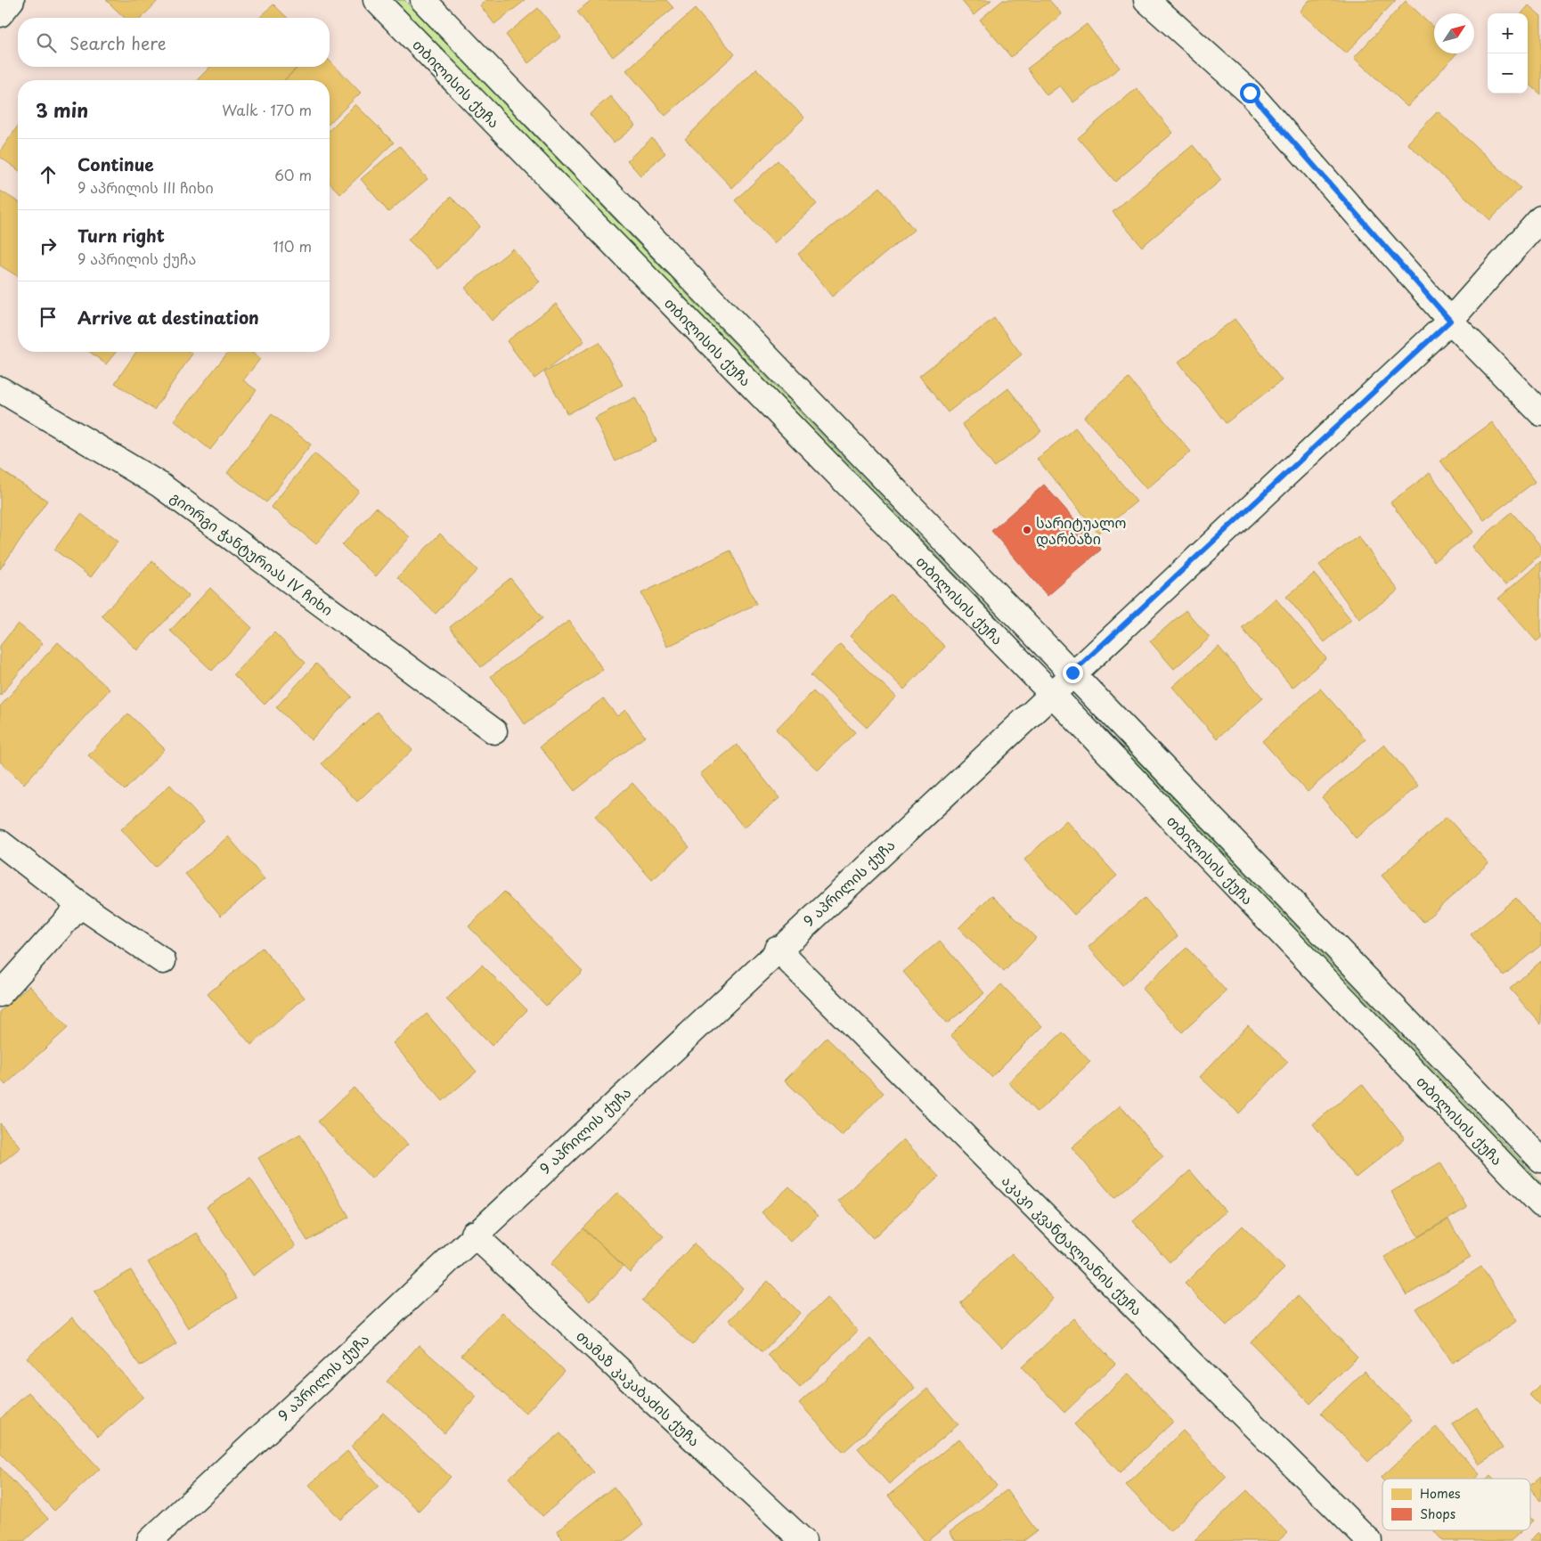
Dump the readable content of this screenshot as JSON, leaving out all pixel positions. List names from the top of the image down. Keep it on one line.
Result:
{"streets":{"street":["თბილისის ქუჩა","გიორგი ჭანტურიას IV ჩიხი","9 აპრილის ქუჩა","აკაკი კვანტალიანის ქუჩა","თამაზ კაკაბაძის ქუჩა"]},"crossings":[["თბილისის ქუჩა","9 აპრილის ქუჩა"],["9 აპრილის ქუჩა","აკაკი კვანტალიანის ქუჩა"],["9 აპრილის ქუჩა","თამაზ კაკაბაძის ქუჩა"]],"places":["სარიტუალო დარბაზი"],"legend":["Homes","Shops"],"north":"top right","page":{"map_buttons":["+","−"],"search":"Search here","heading":["3 min","Walk · 170 m"],"list":[["Continue","9 აპრილის III ჩიხი","60 m"],["Turn right","9 აპრილის ქუჩა","110 m"],"Arrive at destination"]}}
